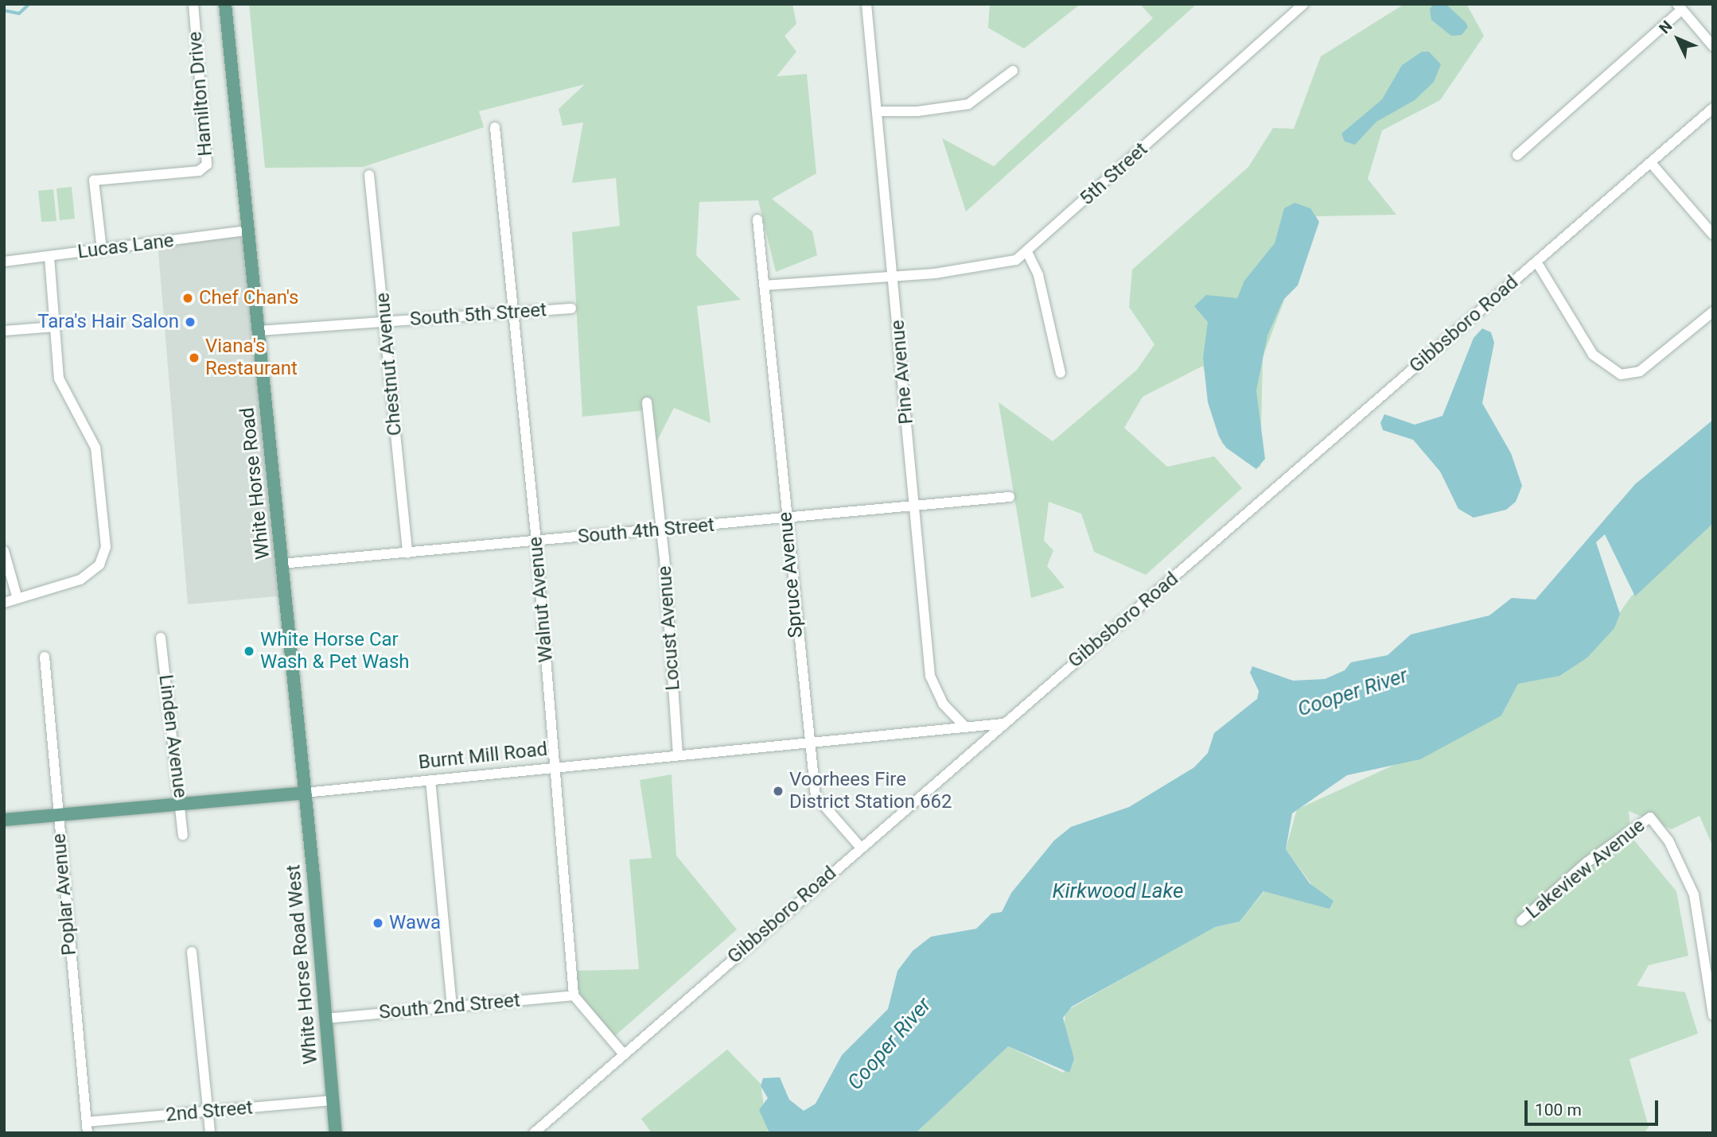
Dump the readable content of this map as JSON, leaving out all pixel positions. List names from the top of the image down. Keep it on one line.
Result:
{"streets":{"main road":["White Horse Road","Burnt Mill Road","White Horse Road West"],"street":["Hamilton Drive","5th Street","Lucas Lane","South 5th Street","Gibbsboro Road","Chestnut Avenue","Pine Avenue","South 4th Street","Spruce Avenue","Walnut Avenue","Locust Avenue","Linden Avenue","Lakeview Avenue","Poplar Avenue","South 2nd Street","2nd Street"]},"crossings":[["Hamilton Drive","Lucas Lane"],["5th Street","Pine Avenue"],["Lucas Lane","White Horse Road"],["South 5th Street","Chestnut Avenue"],["South 5th Street","Walnut Avenue"],["Gibbsboro Road","Spruce Avenue"],["Gibbsboro Road","Burnt Mill Road"],["Chestnut Avenue","South 4th Street"],["Pine Avenue","South 4th Street"],["Pine Avenue","Burnt Mill Road"],["White Horse Road","South 4th Street"],["White Horse Road","Burnt Mill Road"],["White Horse Road","White Horse Road West"],["South 4th Street","Spruce Avenue"],["South 4th Street","Walnut Avenue"],["South 4th Street","Locust Avenue"],["Spruce Avenue","Burnt Mill Road"],["Walnut Avenue","Burnt Mill Road"],["Walnut Avenue","South 2nd Street"],["Locust Avenue","Burnt Mill Road"],["Linden Avenue","Burnt Mill Road"],["Burnt Mill Road","Poplar Avenue"],["Burnt Mill Road","White Horse Road West"],["Poplar Avenue","2nd Street"],["White Horse Road West","South 2nd Street"],["White Horse Road West","2nd Street"]],"water":["Cooper River","Kirkwood Lake"],"places":["Chef Chan's","Tara's Hair Salon","Viana's Restaurant","White Horse Car Wash & Pet Wash","Voorhees Fire District Station 662","Wawa"],"scale_bar":"100 m","north":"top left"}
